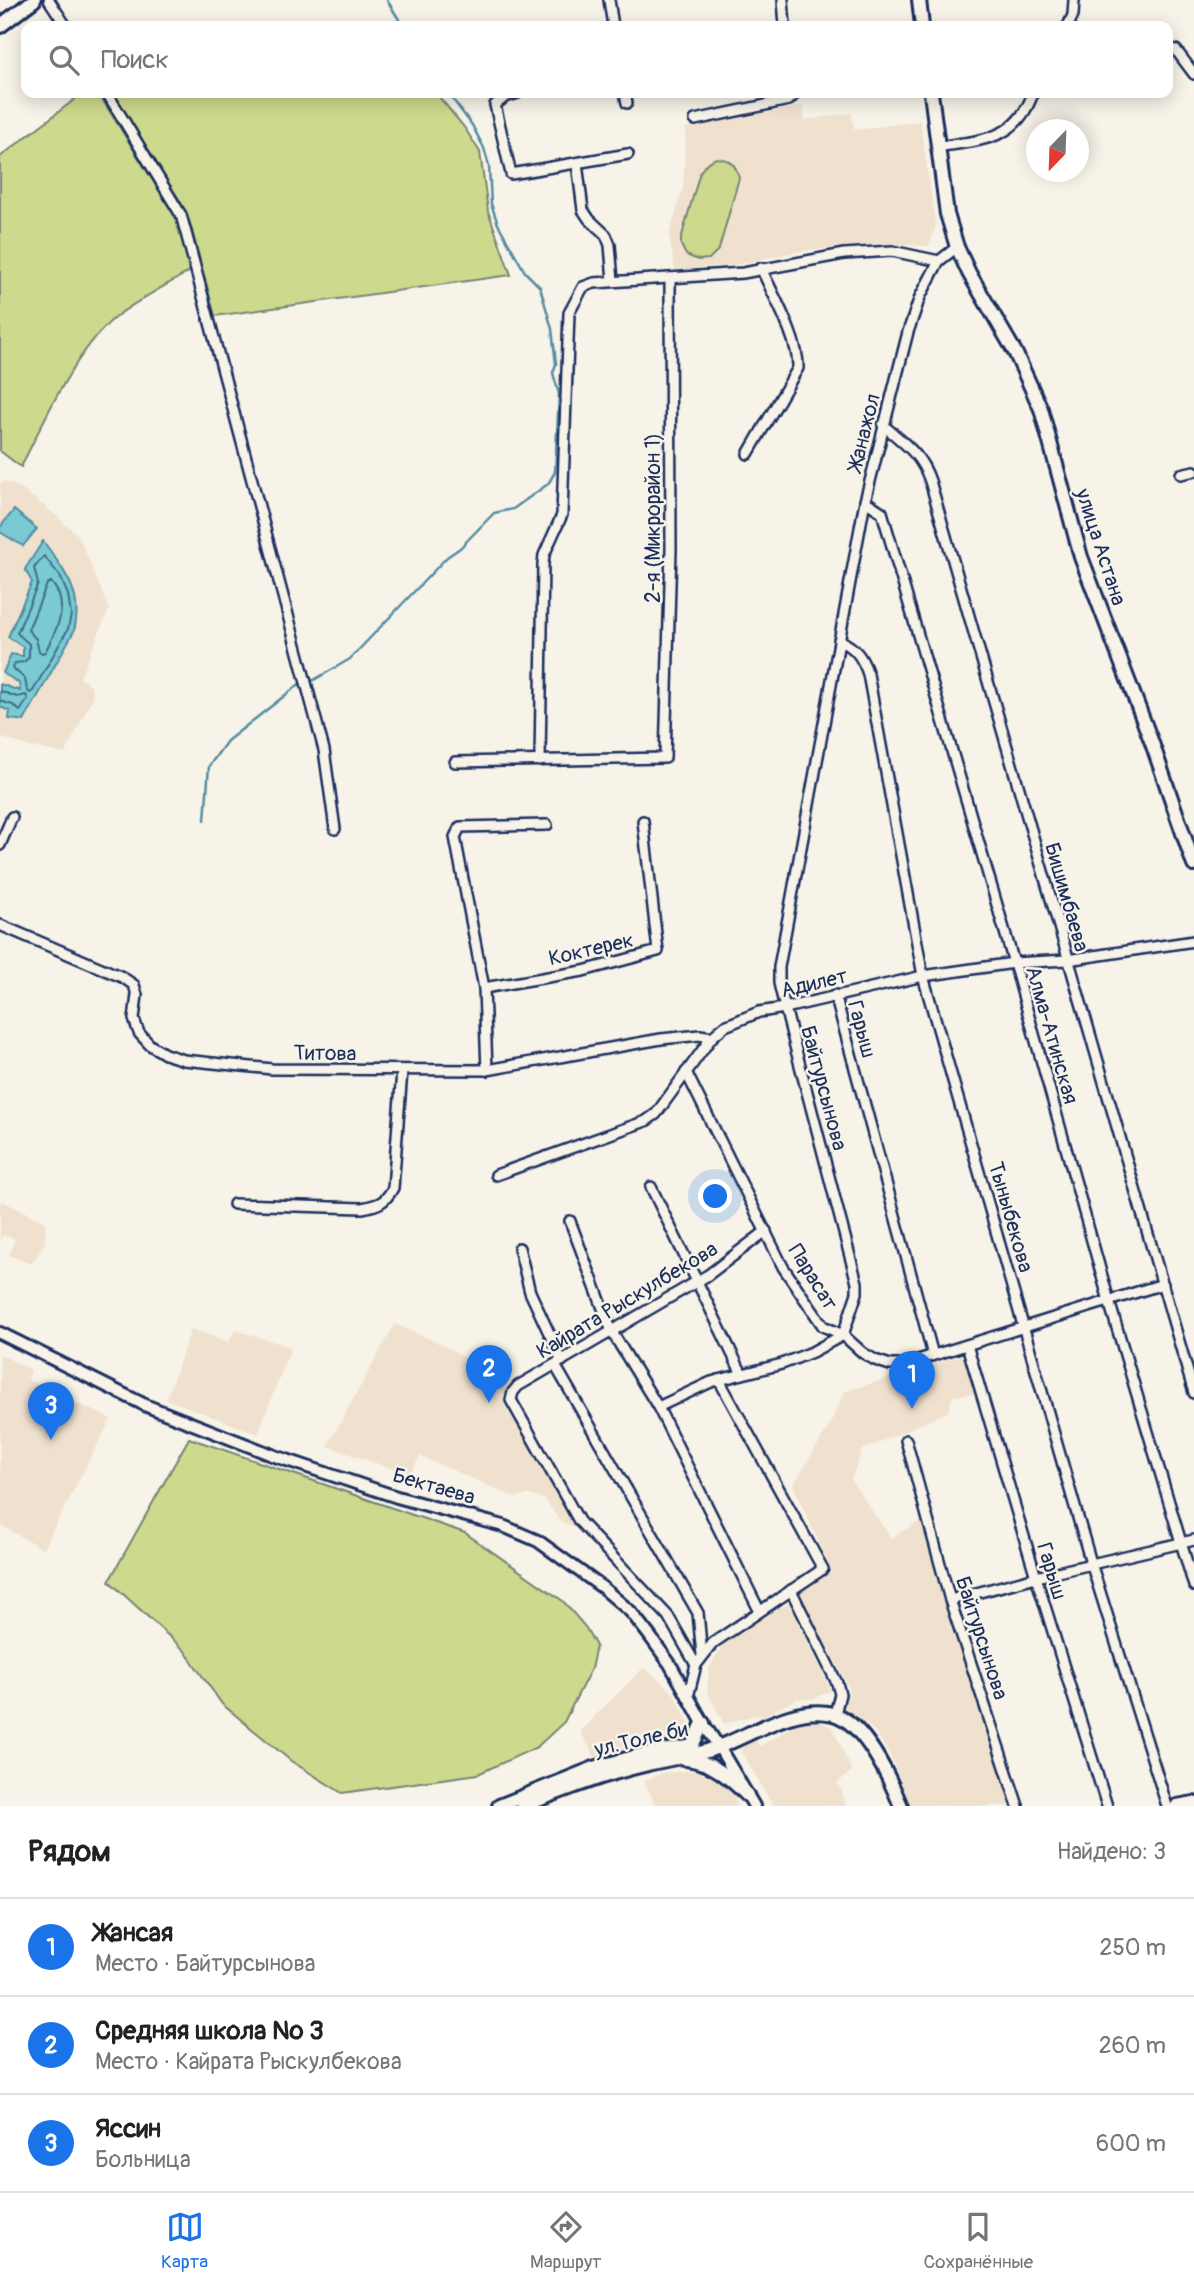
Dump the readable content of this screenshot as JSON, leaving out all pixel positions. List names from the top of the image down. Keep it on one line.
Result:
{"streets":{"main road":["улица Астана","ул.Толе би"],"street":["Жанажол","2-я (Микрорайон 1)","Бишимбаева","Коктерек","Адилет","Гарыш","Алма-Атинская","Титова","Байтурсынова","Тыныбекова","Парасат","Кайрата Рыскулбекова","Бектаева"]},"crossings":[["Жанажол","улица Астана"],["Жанажол","Бишимбаева"],["Жанажол","Алма-Атинская"],["Жанажол","Байтурсынова"],["Жанажол","Тыныбекова"],["Бишимбаева","Адилет"],["Бишимбаева","Парасат"],["Адилет","Гарыш"],["Адилет","Алма-Атинская"],["Адилет","Титова"],["Адилет","Байтурсынова"],["Адилет","Тыныбекова"],["Адилет","Парасат"],["Гарыш","Парасат"],["Алма-Атинская","Парасат"],["Байтурсынова","Тыныбекова"],["Байтурсынова","Парасат"],["Тыныбекова","Парасат"],["Парасат","Кайрата Рыскулбекова"],["Бектаева","ул.Толе би"]],"north":"bottom left","page":{"search":"Поиск","pins":["2","1","3"],"heading":["Рядом","Найдено: 3"],"list":[{"mark":"1","name":"Жансая","note":"Место · Байтурсынова","value":"250 m"},{"mark":"2","name":"Средняя школа № 3","note":"Место · Кайрата Рыскулбекова","value":"260 m"},{"mark":"3","name":"Яссин","note":"Больница","value":"600 m"}],"nav":["Карта","Маршрут","Сохранённые"]}}
